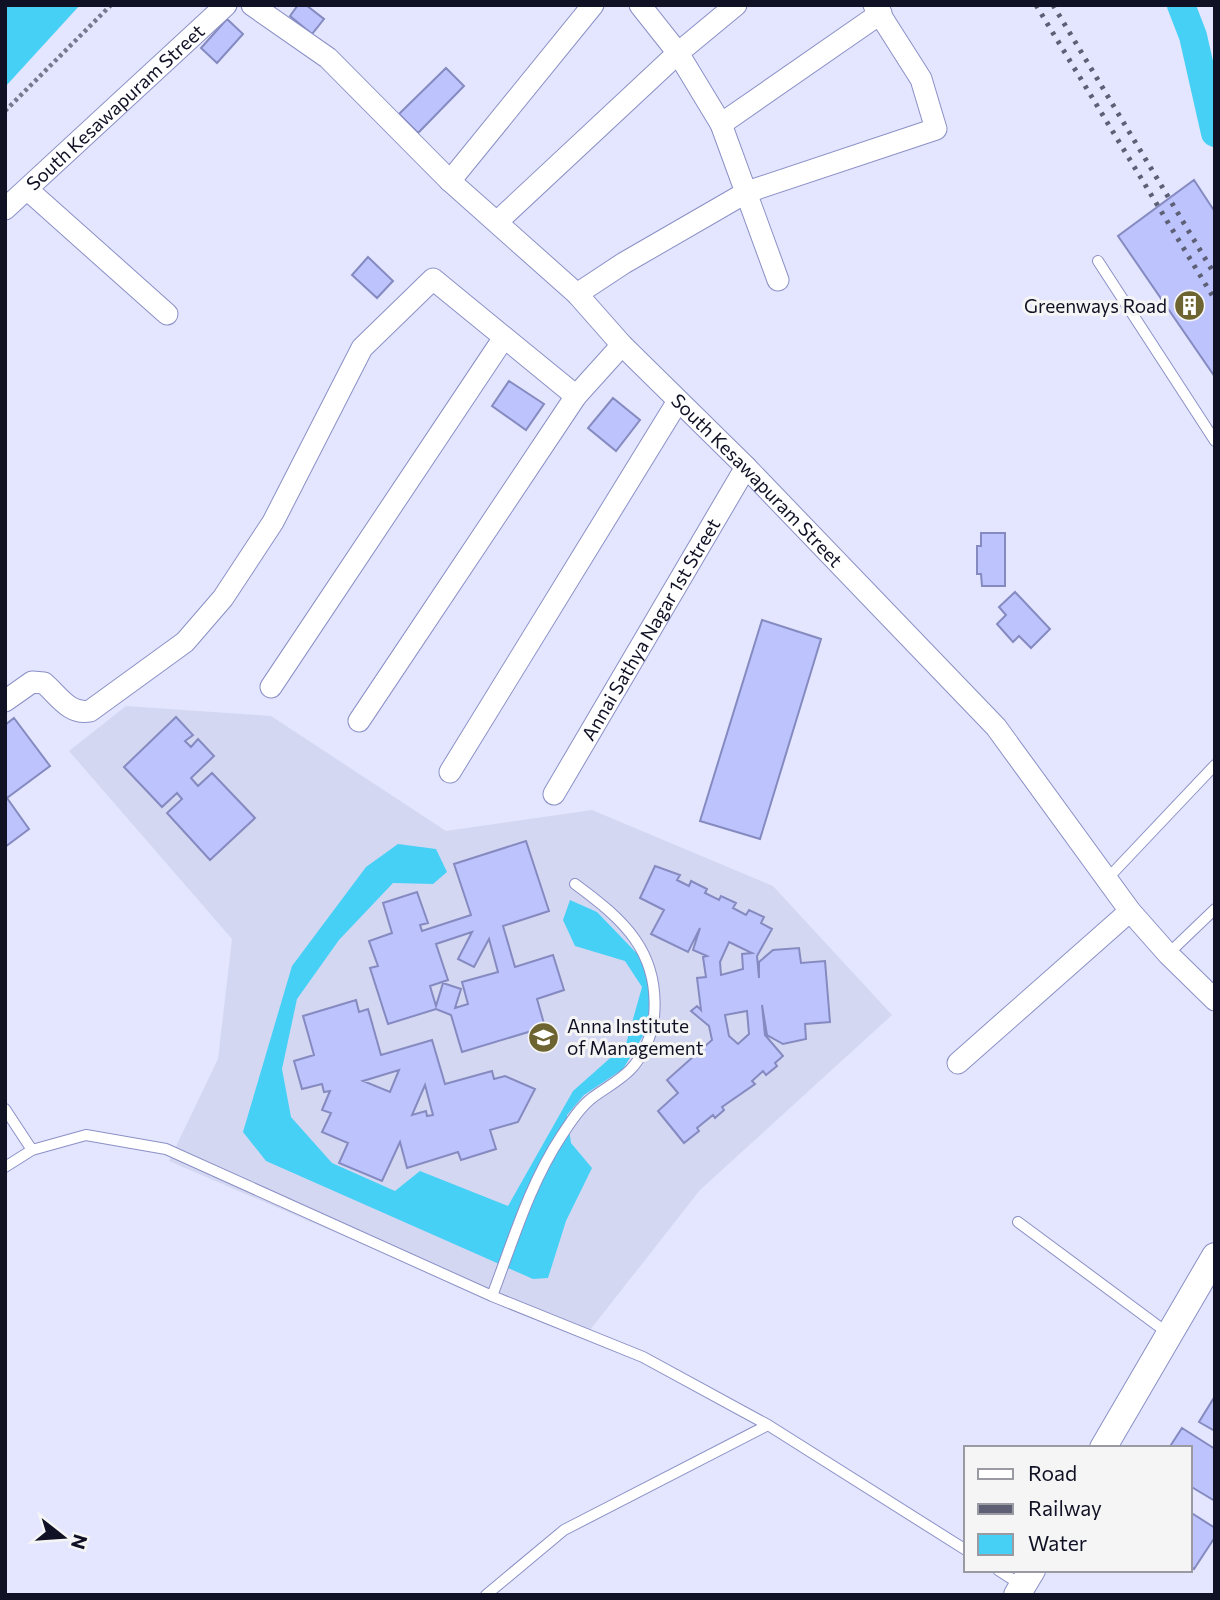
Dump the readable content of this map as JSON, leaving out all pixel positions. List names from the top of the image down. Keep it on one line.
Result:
{"streets":{"street":["South Kesawapuram Street","Annai Sathya Nagar 1st Street"]},"crossings":[["South Kesawapuram Street","Annai Sathya Nagar 1st Street"]],"places":{"building":["Greenways Road"],"school or university":["Anna Institute of Management"]},"legend":["Road","Railway","Water"],"north":"right"}
